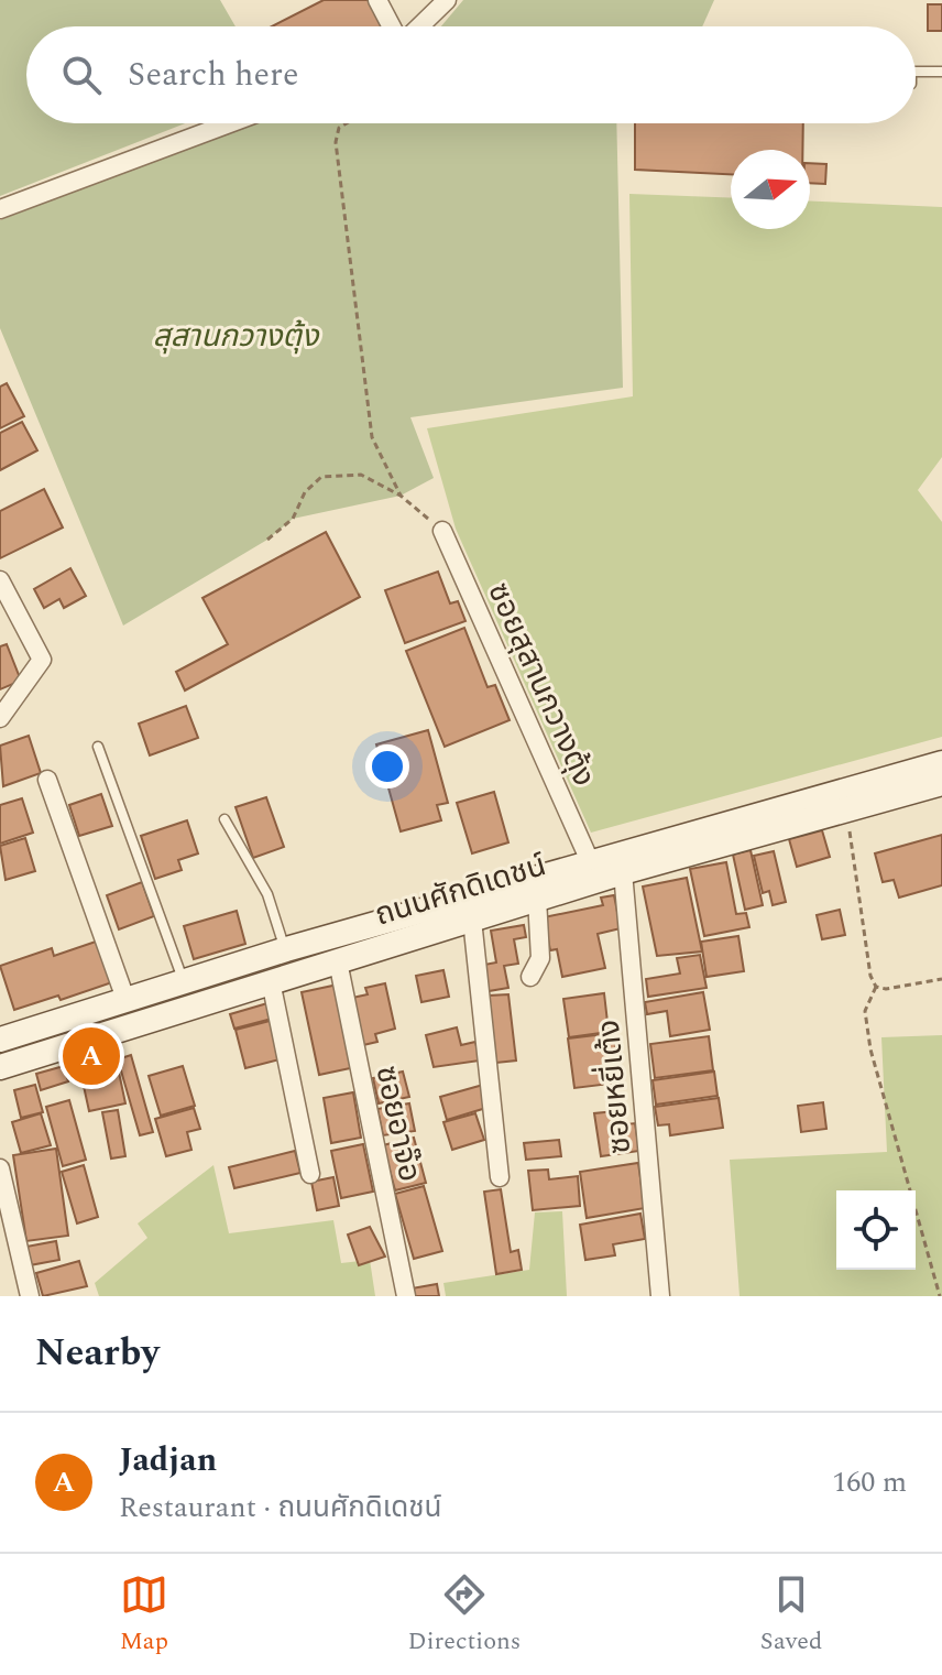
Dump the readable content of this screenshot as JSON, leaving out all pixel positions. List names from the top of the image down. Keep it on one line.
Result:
{"streets":{"main road":["ถนนศักดิเดชน์"],"street":["ซอยสุสานกวางตุ้ง","ซอยหยี่เต้ง","ซอยอาจ๊อ"]},"crossings":[["ซอยสุสานกวางตุ้ง","ถนนศักดิเดชน์"],["ถนนศักดิเดชน์","ซอยหยี่เต้ง"],["ถนนศักดิเดชน์","ซอยอาจ๊อ"]],"parks":["สุสานกวางตุ้ง"],"north":"right","page":{"search":"Search here","pins":"A","heading":"Nearby","list":[{"mark":"A","name":"Jadjan","note":"Restaurant · ถนนศักดิเดชน์","value":"160 m"}],"nav":["Map","Directions","Saved"]}}
